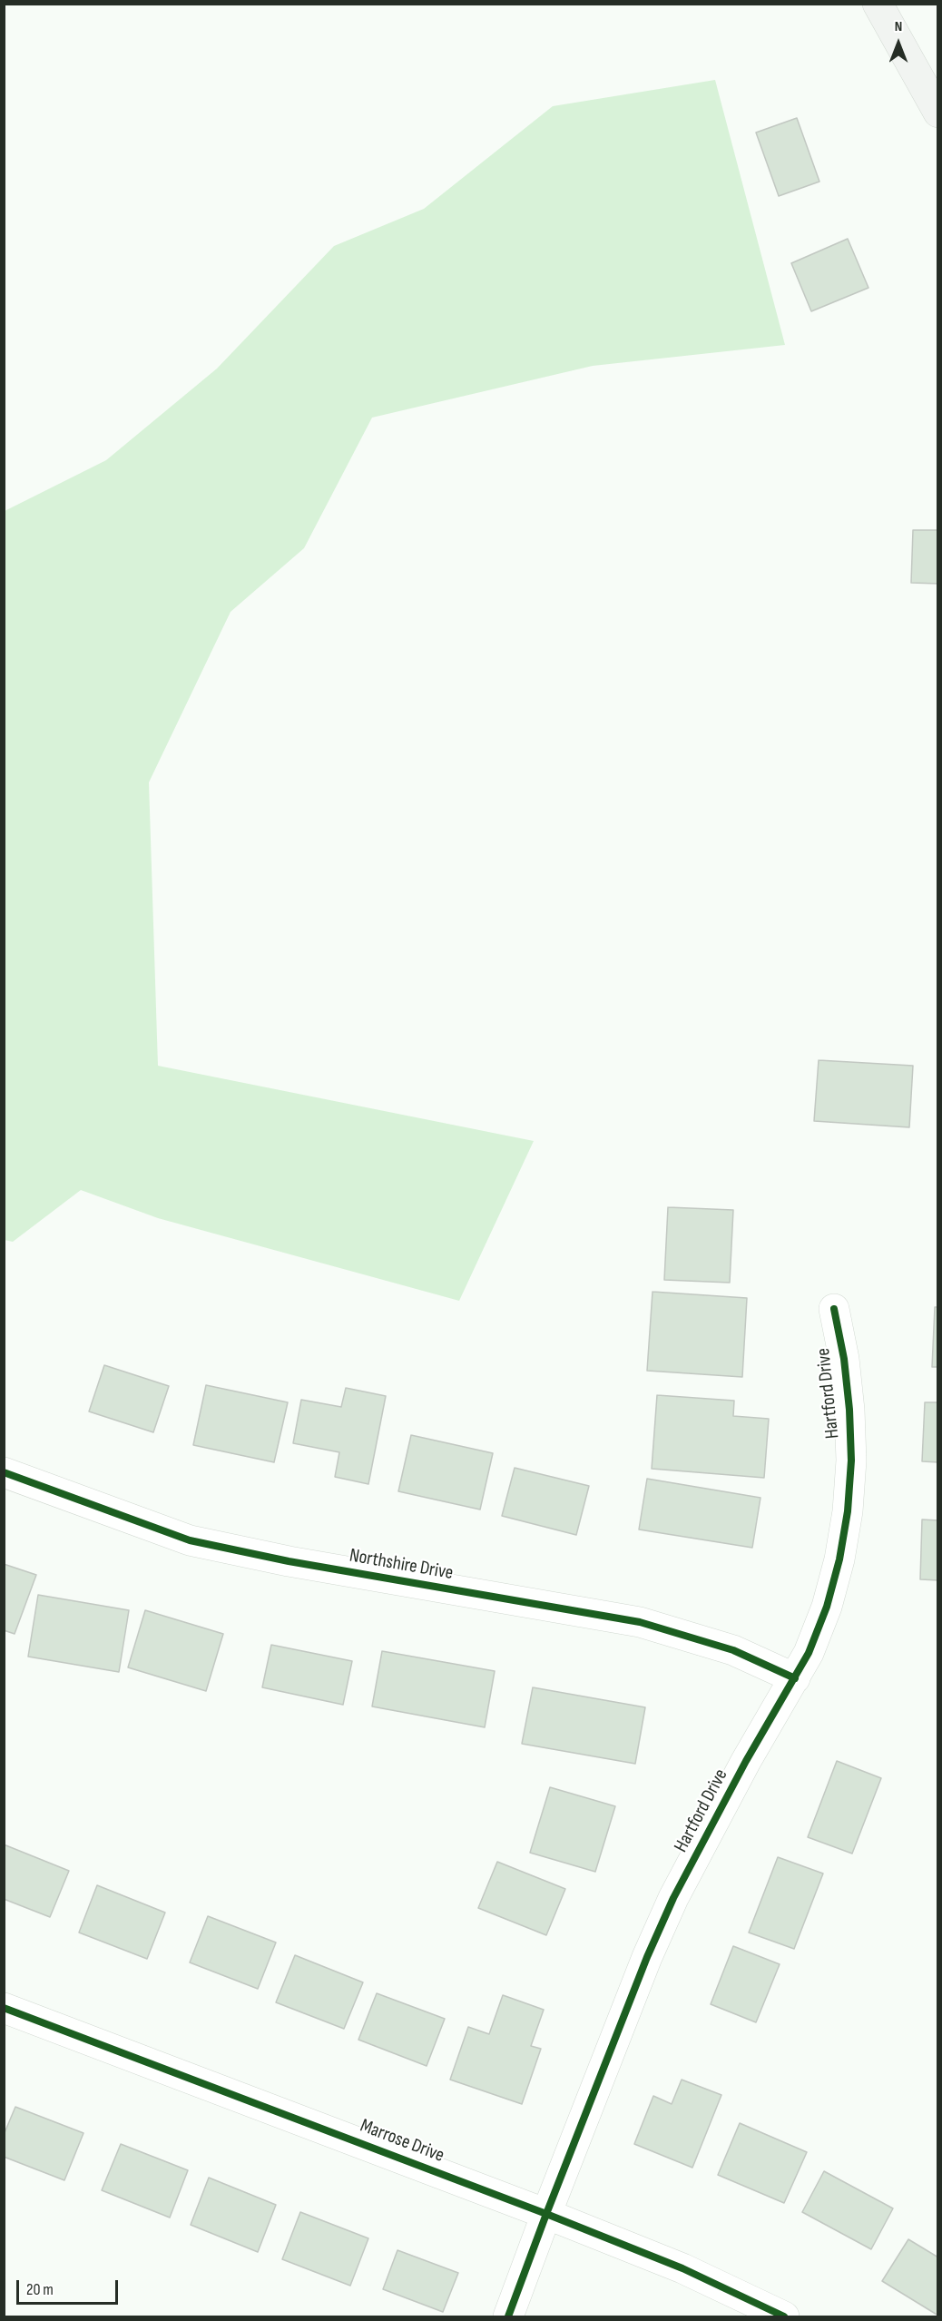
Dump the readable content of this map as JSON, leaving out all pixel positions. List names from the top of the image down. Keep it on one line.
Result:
{"streets":{"street":["Hartford Drive","Northshire Drive","Marrose Drive"]},"crossings":[["Hartford Drive","Northshire Drive"],["Hartford Drive","Marrose Drive"]],"scale_bar":"20 m","north":"top"}
